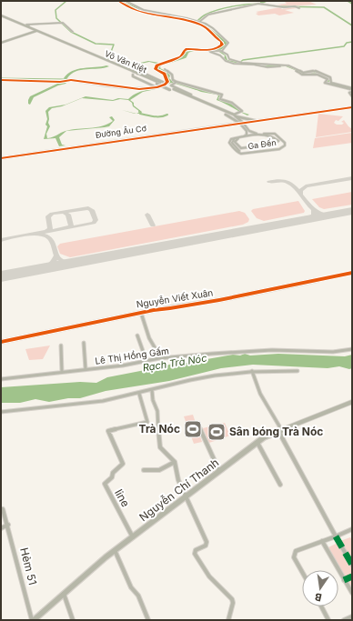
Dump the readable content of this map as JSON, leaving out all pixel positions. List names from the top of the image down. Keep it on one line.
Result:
{"streets":{"main road":["Võ Văn Kiệt","Đường Âu Cơ","Nguyễn Viết Xuân","Nguyễn Chí Thanh"],"street":["Ga Đến","Lê Thị Hồng Gấm","line","Hẻm 51"]},"crossings":[["Võ Văn Kiệt","Đường Âu Cơ"],["Nguyễn Chí Thanh","line"],["Nguyễn Chí Thanh","Hẻm 51"]],"water":["Rạch Trà Nóc"],"places":{"sports":["Trà Nóc","Sân bóng Trà Nóc"]},"north":"bottom"}
